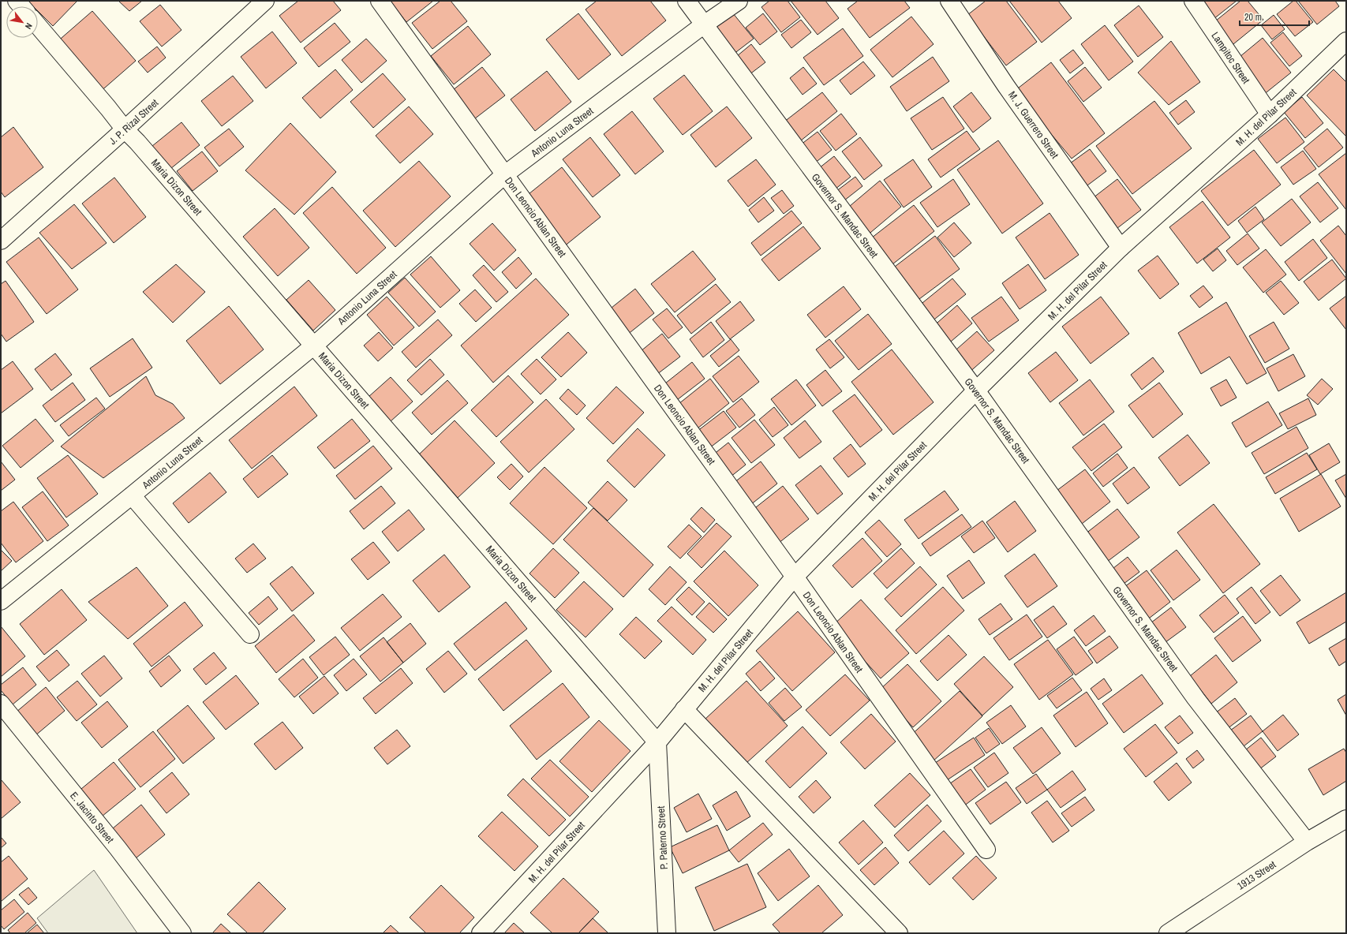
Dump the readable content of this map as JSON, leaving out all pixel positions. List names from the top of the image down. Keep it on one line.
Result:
{"streets":{"street":["Lampitoc Street","M. H. del Pilar Street","J. P. Rizal Street","M. J. Guerrero Street","Antonio Luna Street","Maria Dizon Street","Governor S. Mandac Street","Don Leoncio Ablan Street","E. Jacinto Street","P. Paterno Street","1913 Street"]},"crossings":[["Lampitoc Street","M. H. del Pilar Street"],["M. H. del Pilar Street","M. J. Guerrero Street"],["M. H. del Pilar Street","Maria Dizon Street"],["M. H. del Pilar Street","Governor S. Mandac Street"],["M. H. del Pilar Street","Don Leoncio Ablan Street"],["M. H. del Pilar Street","P. Paterno Street"],["J. P. Rizal Street","Maria Dizon Street"],["Antonio Luna Street","Maria Dizon Street"],["Antonio Luna Street","Governor S. Mandac Street"],["Antonio Luna Street","Don Leoncio Ablan Street"],["Maria Dizon Street","P. Paterno Street"],["Governor S. Mandac Street","1913 Street"]],"scale_bar":"20 m","north":"bottom right"}
